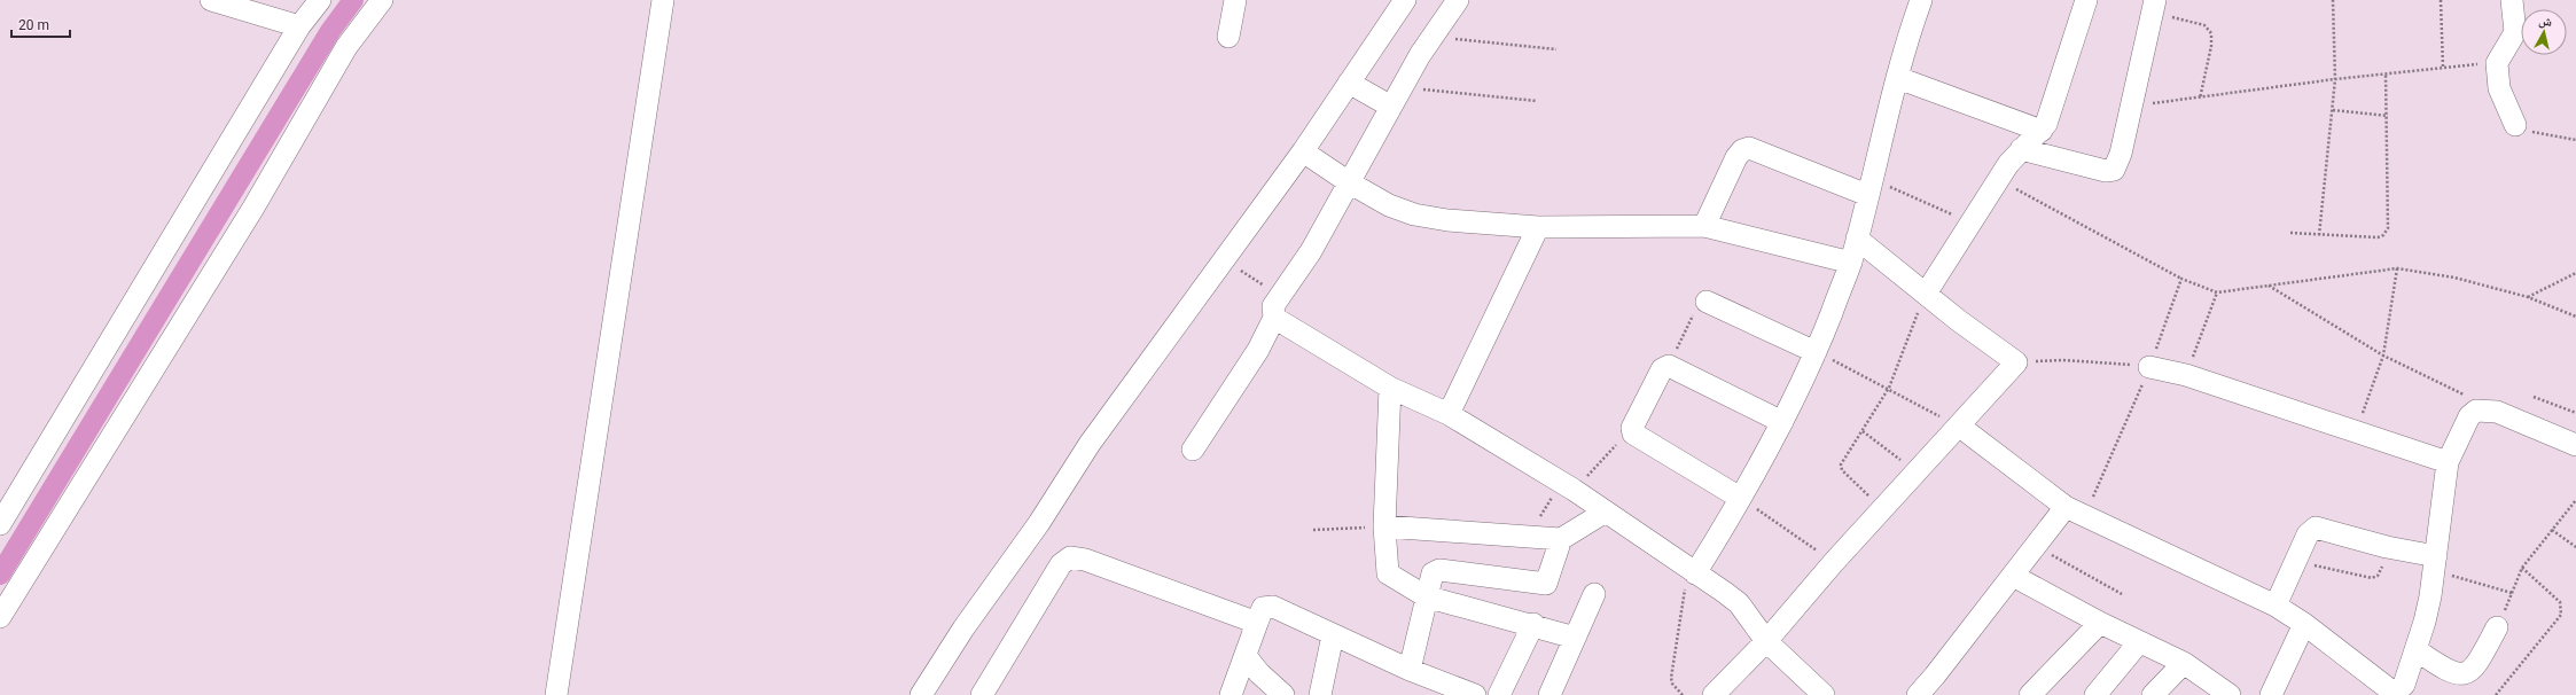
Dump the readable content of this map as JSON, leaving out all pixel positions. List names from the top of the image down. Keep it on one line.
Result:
{"scale_bar":"20 m","north":"top"}
